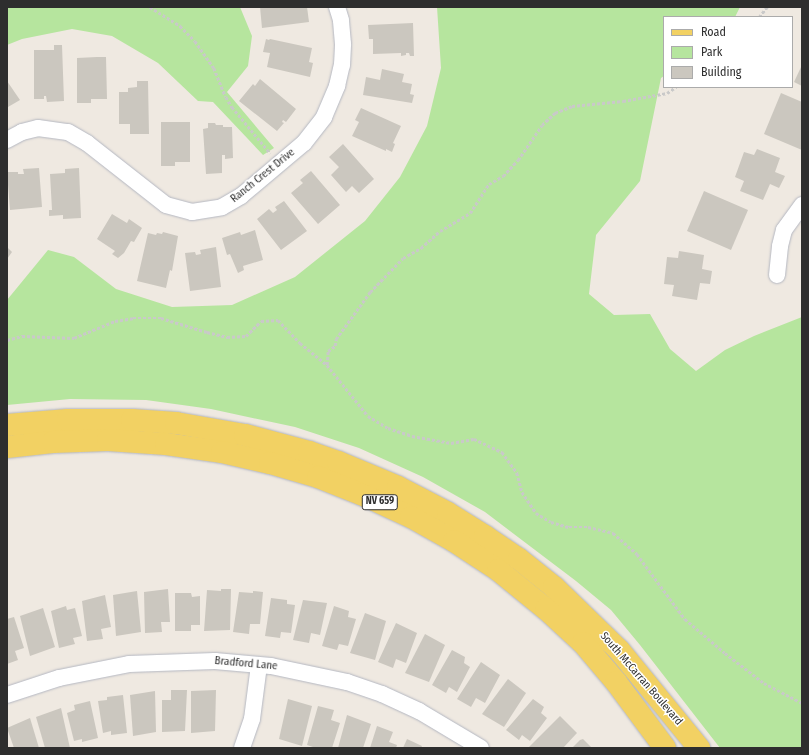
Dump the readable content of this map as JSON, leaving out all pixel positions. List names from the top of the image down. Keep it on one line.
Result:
{"streets":{"main road":["NV 659","South McCarran Boulevard"],"street":["Ranch Crest Drive","Bradford Lane"]},"legend":["Road","Park","Building"]}
